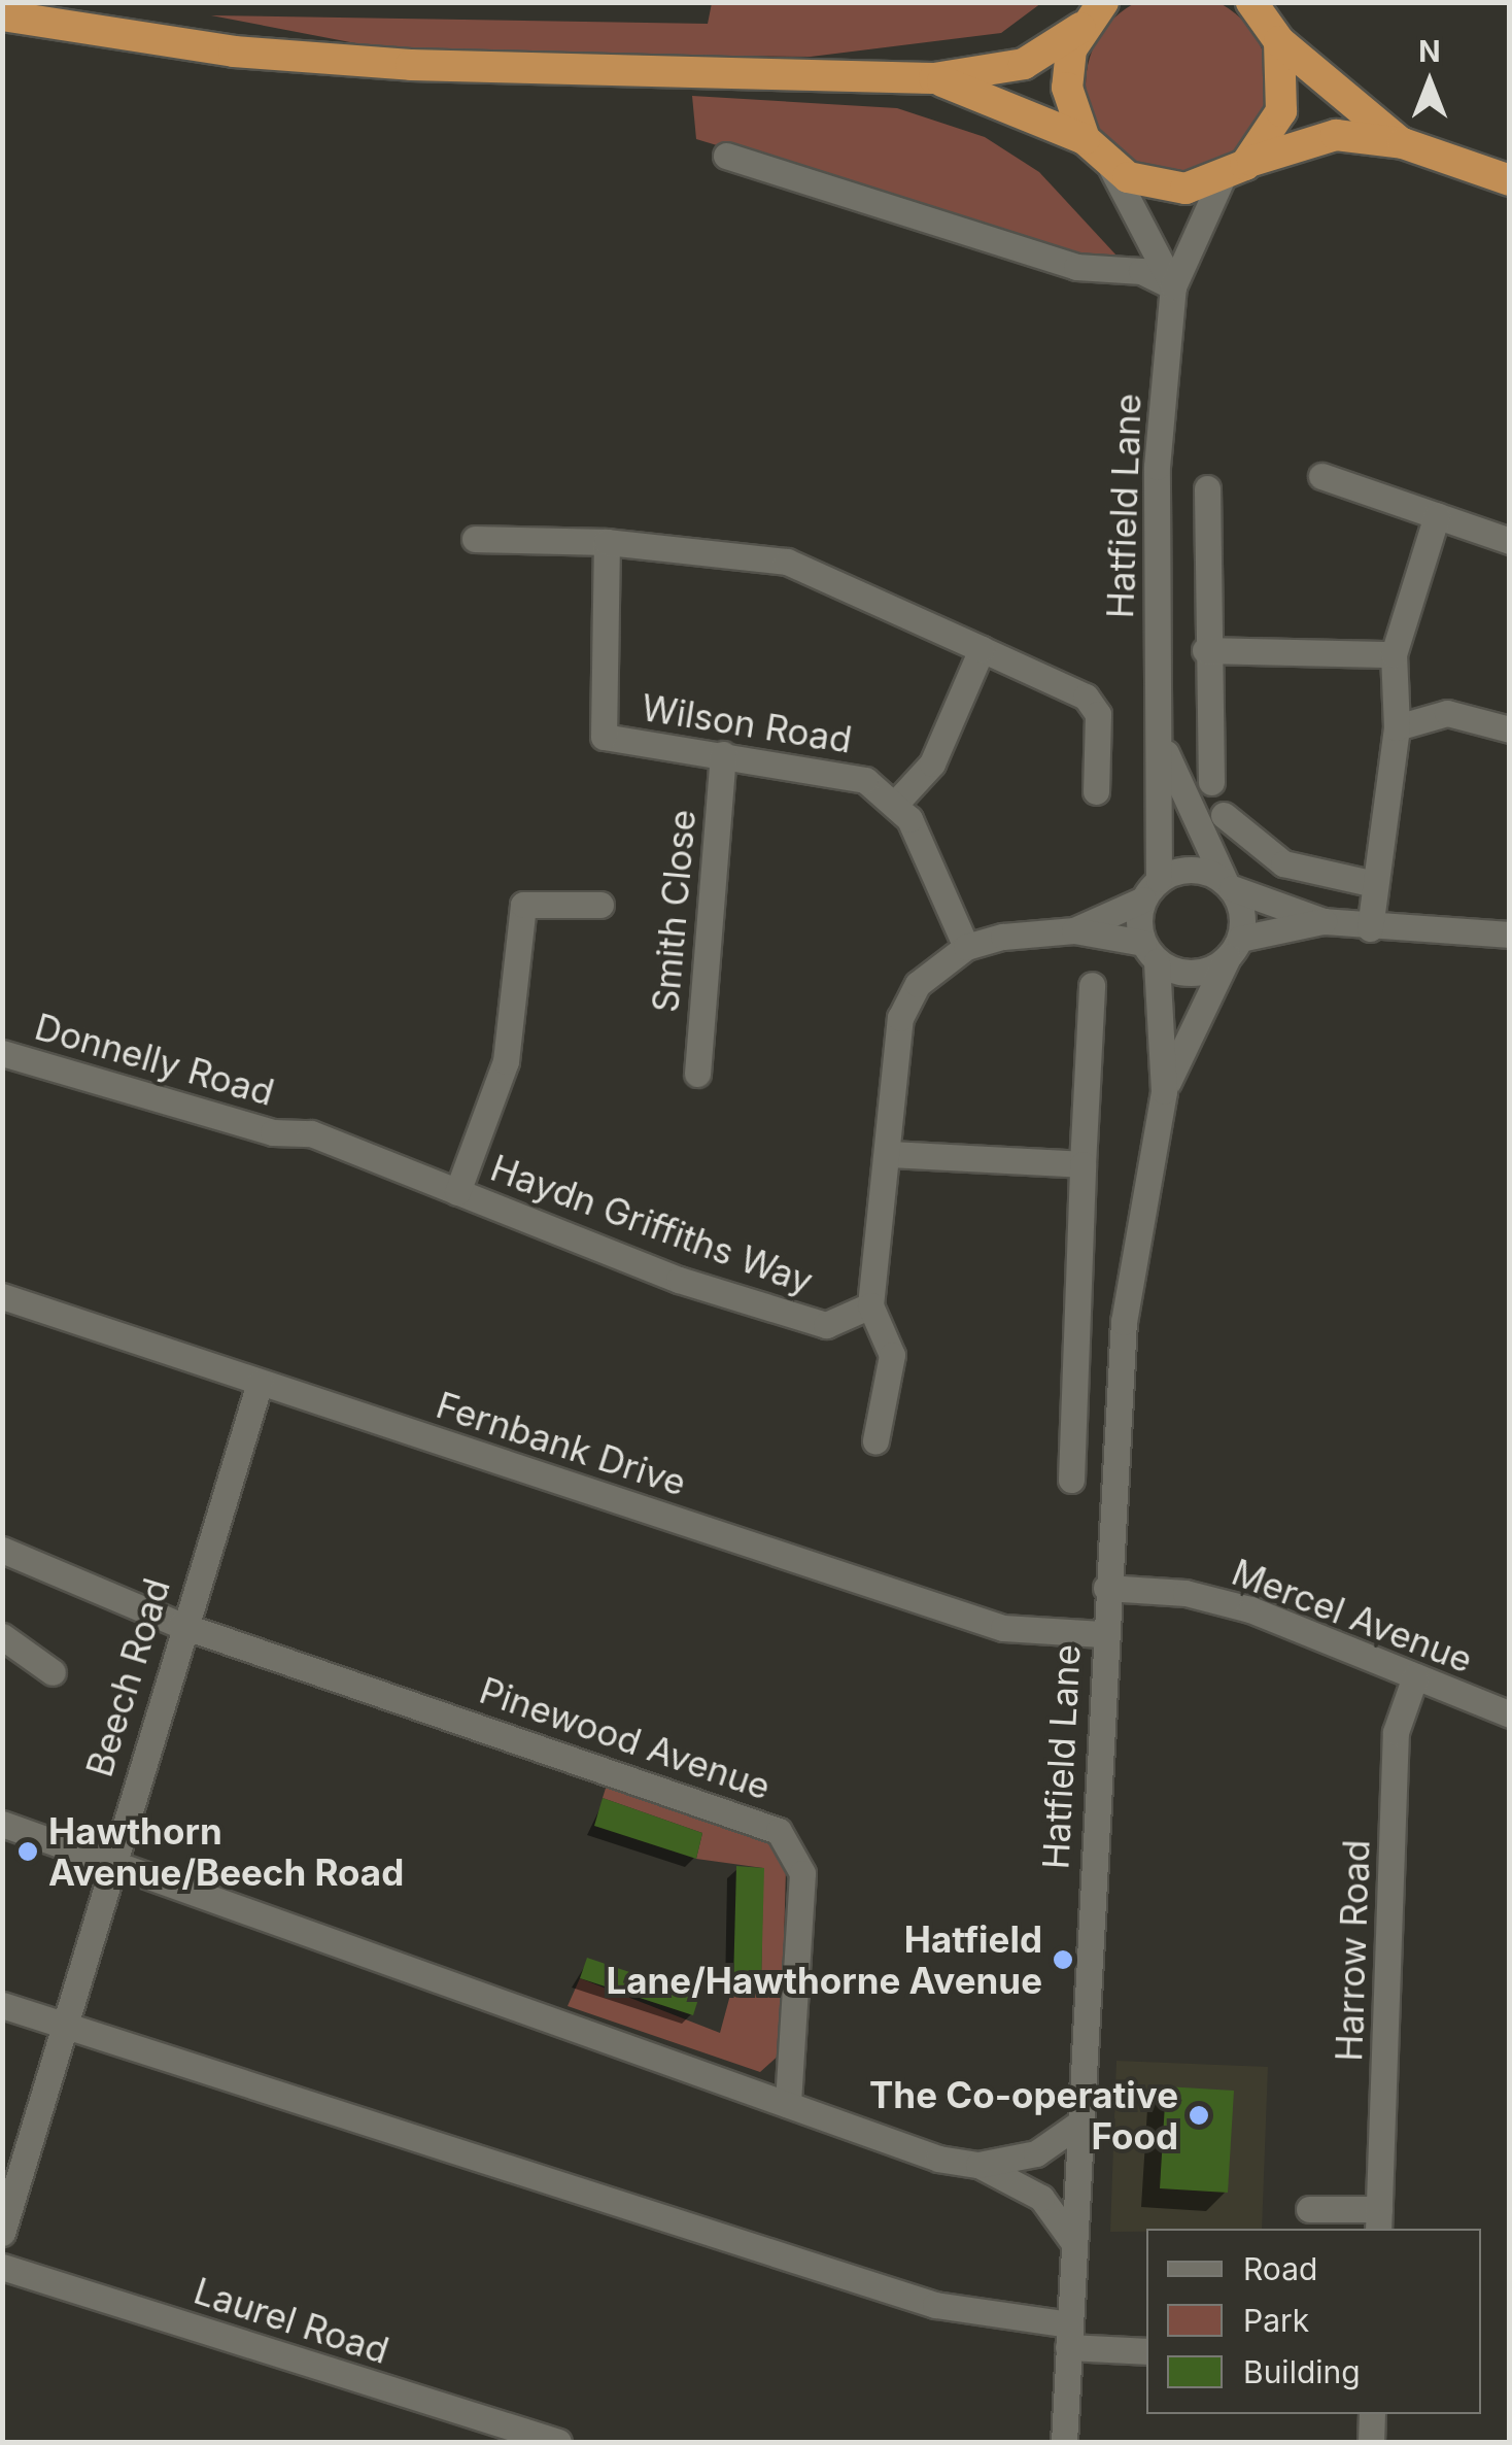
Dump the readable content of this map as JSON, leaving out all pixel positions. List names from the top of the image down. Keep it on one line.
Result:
{"streets":{"street":["Hatfield Lane","Wilson Road","Smith Close","Donnelly Road","Haydn Griffiths Way","Fernbank Drive","Mercel Avenue","Beech Road","Pinewood Avenue","Harrow Road","Laurel Road"]},"crossings":[["Hatfield Lane","Fernbank Drive"],["Hatfield Lane","Mercel Avenue"],["Wilson Road","Smith Close"],["Donnelly Road","Haydn Griffiths Way"],["Fernbank Drive","Beech Road"],["Mercel Avenue","Harrow Road"],["Beech Road","Pinewood Avenue"]],"places":["Hawthorn Avenue/Beech Road","Hatfield Lane/Hawthorne Avenue","The Co-operative Food"],"legend":["Road","Park","Building"],"north":"top"}
